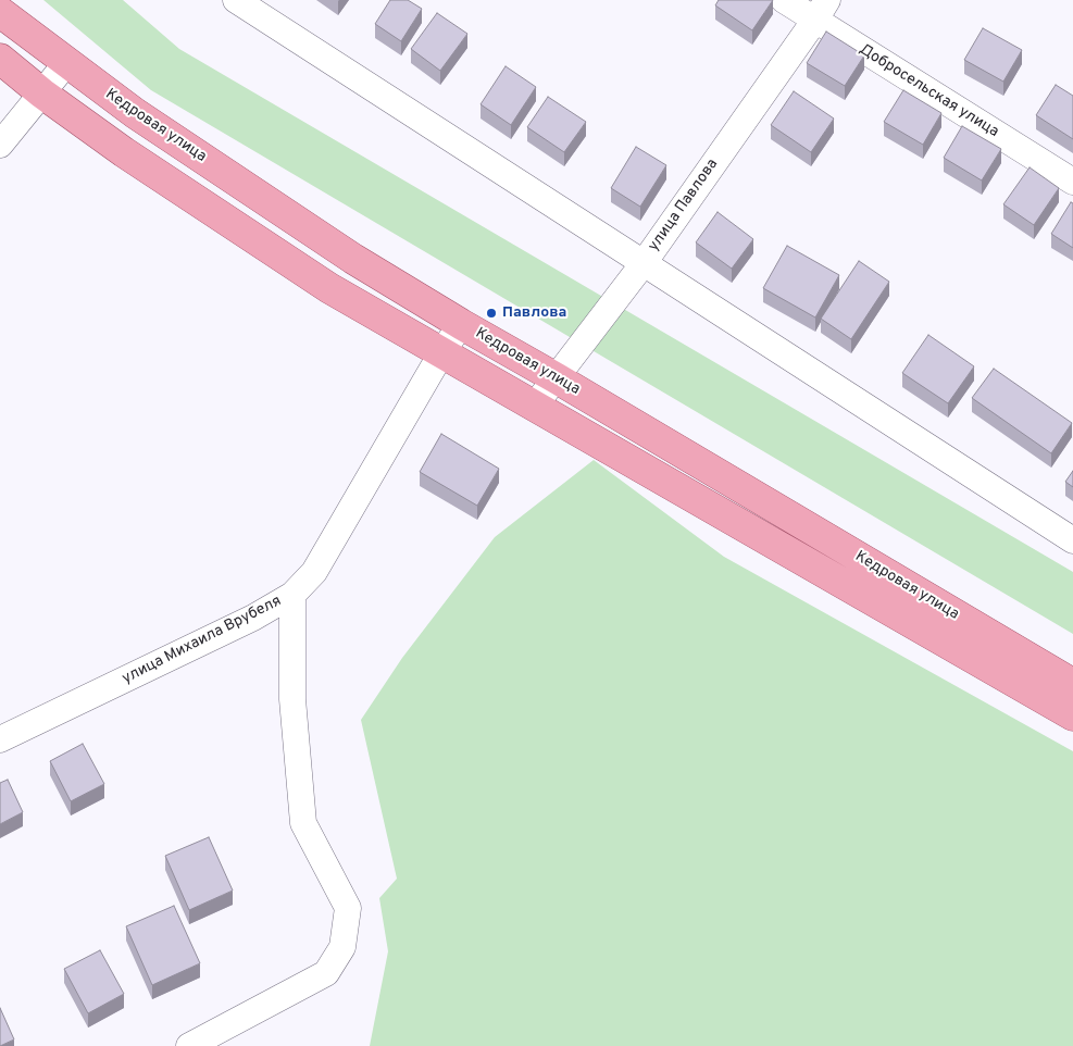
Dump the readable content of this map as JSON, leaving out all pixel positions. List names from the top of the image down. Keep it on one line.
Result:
{"streets":{"main road":["Кедровая улица"],"street":["Добросельская улица","улица Павлова","улица Михаила Врубеля"]},"crossings":[["Добросельская улица","улица Павлова"],["Кедровая улица","улица Павлова"],["Кедровая улица","улица Михаила Врубеля"]],"places":["Павлова"]}
